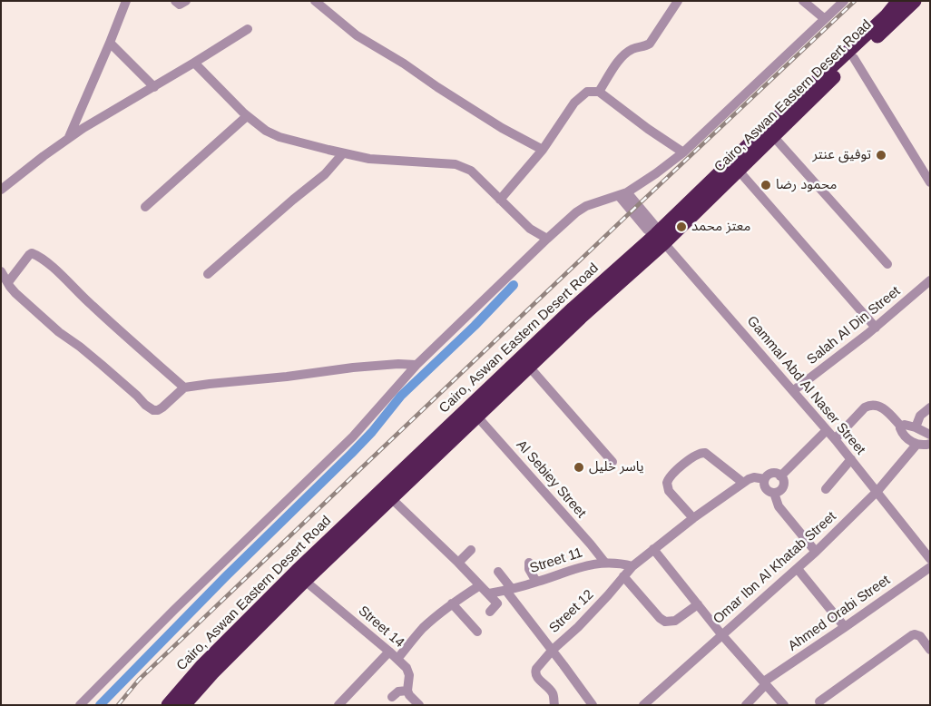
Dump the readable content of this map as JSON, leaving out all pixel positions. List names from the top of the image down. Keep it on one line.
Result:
{"streets":{"highway":["Cairo, Aswan Eastern Desert Road"],"street":["Salah Al Din Street","Gammal Abd Al Naser Street","Al Sebiey Street","Street 11","Omar Ibn Al Khatab Street","Street 12","Ahmed Orabi Street","Street 14"]},"crossings":[["Cairo, Aswan Eastern Desert Road","Gammal Abd Al Naser Street"],["Cairo, Aswan Eastern Desert Road","Al Sebiey Street"],["Cairo, Aswan Eastern Desert Road","Street 14"],["Salah Al Din Street","Gammal Abd Al Naser Street"],["Gammal Abd Al Naser Street","Omar Ibn Al Khatab Street"],["Al Sebiey Street","Street 11"],["Street 11","Street 12"]],"places":["توفيق عنتر","محمود رضا","معتز محمد","ياسر خليل"]}
